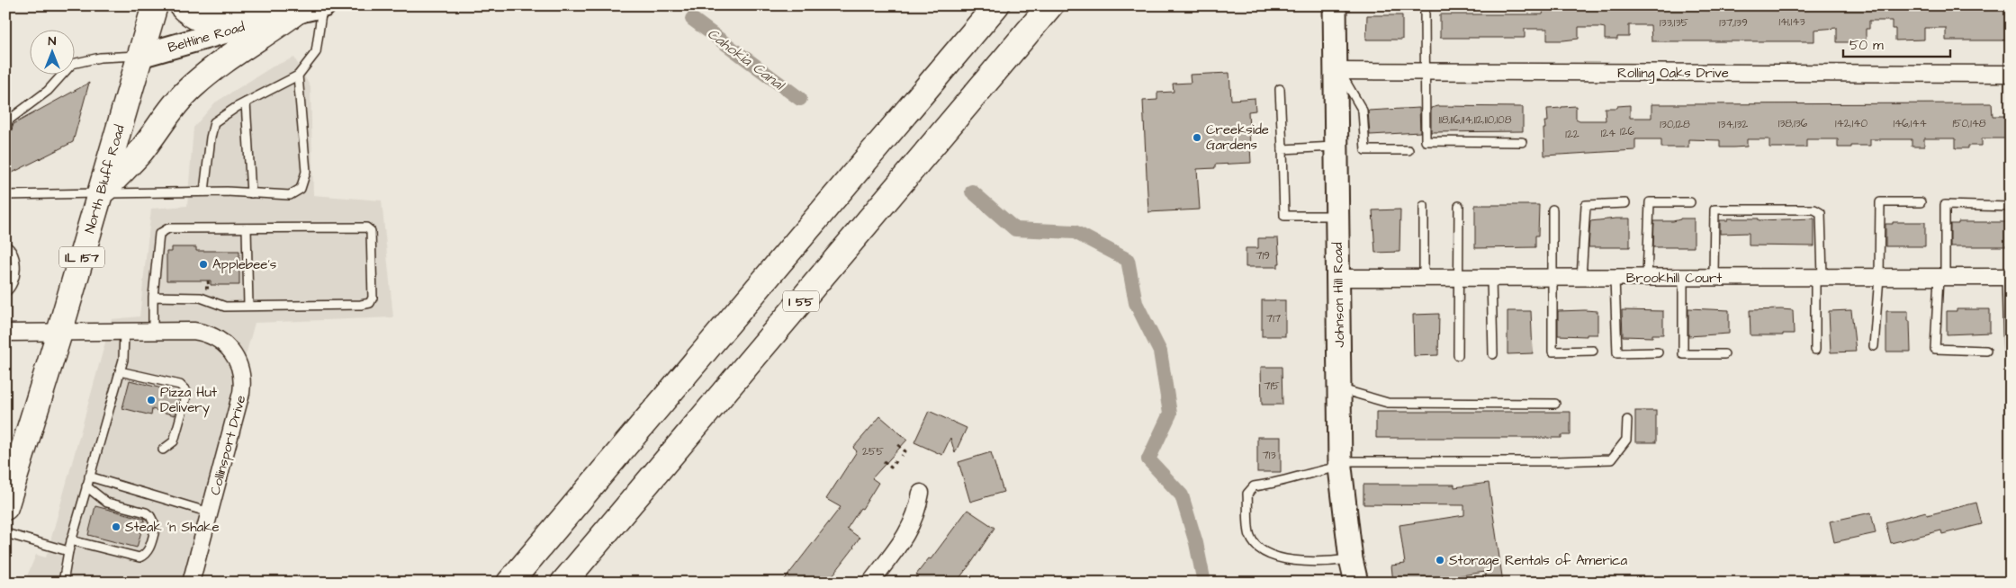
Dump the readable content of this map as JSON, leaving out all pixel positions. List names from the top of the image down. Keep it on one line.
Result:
{"streets":{"main road":["North Bluff Road","IL 157","I 55"],"street":["Beltline Road","Rolling Oaks Drive","Brookhill Court","Johnson Hill Road","Collinsport Drive"]},"crossings":[["Beltline Road","North Bluff Road"],["Rolling Oaks Drive","Johnson Hill Road"],["North Bluff Road","Collinsport Drive"],["Brookhill Court","Johnson Hill Road"]],"water":["Cahokia Canal"],"places":["Creekside Gardens","Applebee's","Pizza Hut Delivery","Steak 'n Shake","Storage Rentals of America"],"house_numbers":["141,143","133,135","137,139","118,116,114,112,110,108","138,136","142,140","146,144","150,148","130,128","134,132","126","124","122","719","717","715","255","713"],"scale_bar":"50 m","north":"top"}
